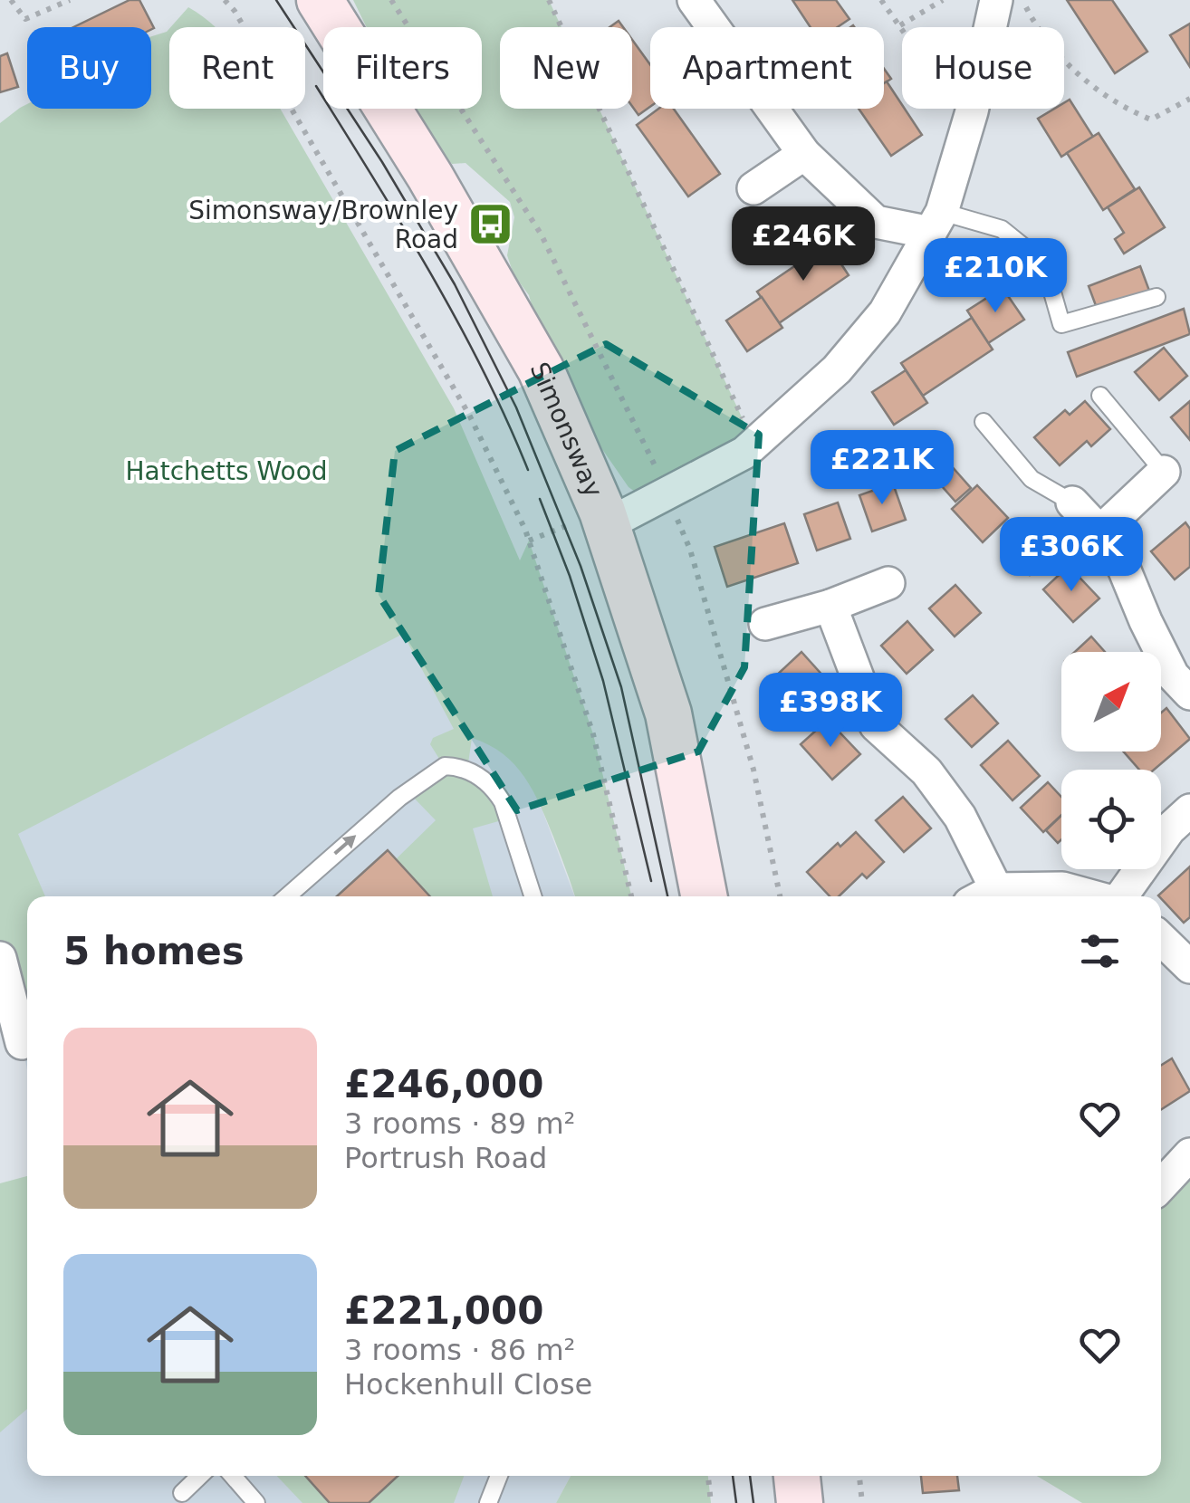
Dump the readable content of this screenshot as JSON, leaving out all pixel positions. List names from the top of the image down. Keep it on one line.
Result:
{"streets":{"street":["Simonsway"]},"parks":["Hatchetts Wood"],"places":{"bus stop":["Simonsway/Brownley Road"]},"north":"top right","page":{"chip":["Buy","Rent","Filters","New","Apartment","House"],"price":["£246K","£210K","£221K","£306K","£398K"],"heading":"5 homes","list":[{"name":"£246,000","note":"3 rooms · 89 m² · Portrush Road"},{"name":"£221,000","note":"3 rooms · 86 m² · Hockenhull Close"}]}}
